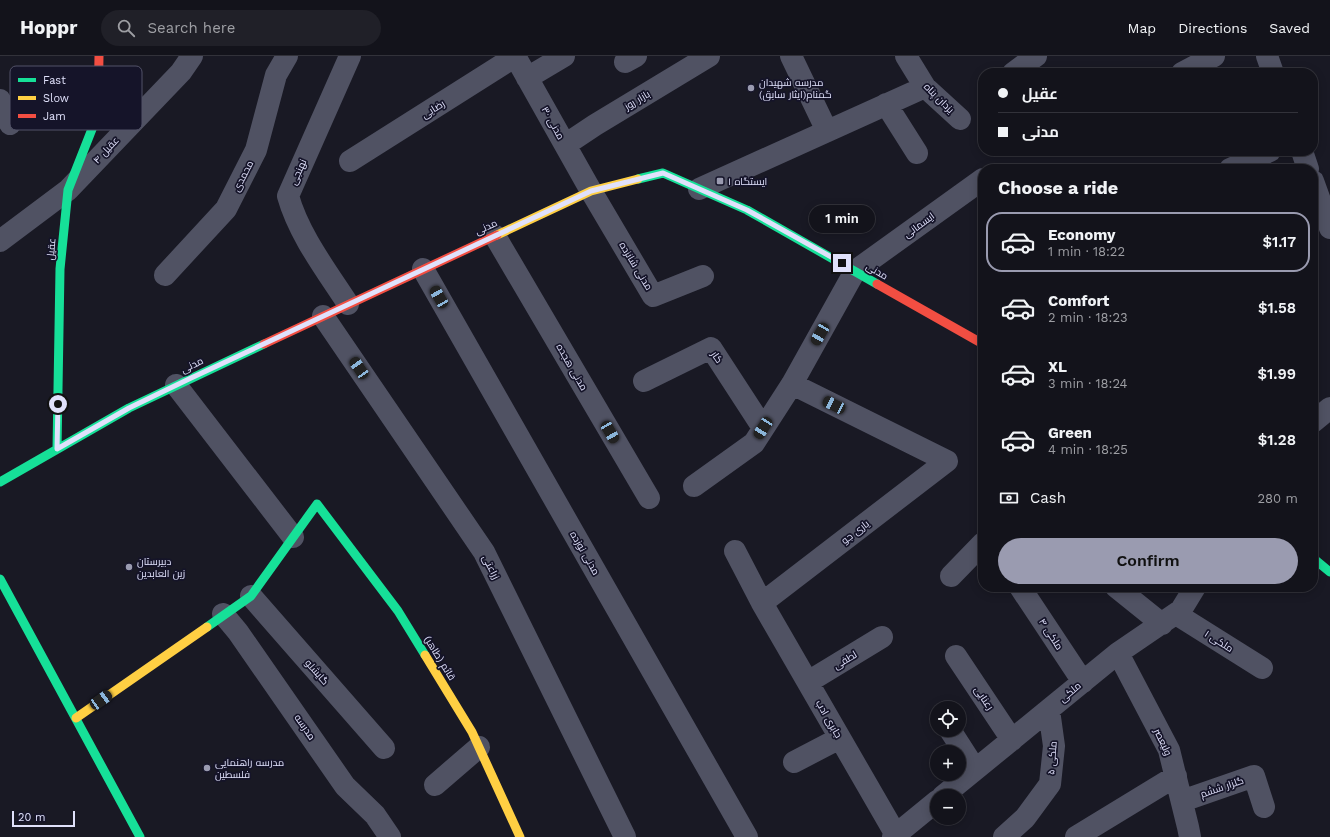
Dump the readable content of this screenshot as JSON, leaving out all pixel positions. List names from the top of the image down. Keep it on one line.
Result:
{"streets":{"main road":["مدنی","عقیل","قائم (طاهر)"],"street":["یزدان پناه","بازار روز","رضایی","مدنی ۳۰","عقیل ۴","نهنجی","محمدی","ایسمانی","مدنی شانزده","کار","مدنی هجده","یاری جو","مدنی نوزده","زراعتی","ملکی ۴","ملکی ۱","لطفی","گایشلو","ملکی","رعنایی","جابری ادب","مدرسه","ولیعصر","ملکی ۵","گلزار ششم"]},"crossings":[["بازار روز","مدنی ۳۰"],["رضایی","مدنی ۳۰"],["مدنی ۳۰","مدنی"],["مدنی ۳۰","مدنی شانزده"],["عقیل ۴","عقیل"],["نهنجی","مدنی"],["ایسمانی","مدنی"],["مدنی","عقیل"],["مدنی","مدنی شانزده"],["مدنی","مدنی هجده"],["مدنی","مدنی نوزده"],["مدنی","زراعتی"],["یاری جو","جابری ادب"],["ملکی ۴","ملکی"],["ملکی ۱","ملکی"],["لطفی","جابری ادب"],["ملکی","رعنایی"],["ملکی","ولیعصر"],["ملکی","ملکی ۵"],["ولیعصر","گلزار ششم"]],"places":{"other":["مدرسه شهیدان گمنام(ایثار سابق)","دبیرستان زین العابدین","مدرسه راهنمایی فلسطین"],"transit":["ایستگاه ۱"]},"legend":["Fast","Slow","Jam"],"scale_bar":"20 m","page":{"header":"Hoppr","search":"Search here","nav":["Map","Directions","Saved"],"banner":["عقیل","مدنی"],"heading":"Choose a ride","bubble":"1 min","list":[{"name":"Economy","note":"1 min · 18:22","value":"$1.17"},{"name":"Comfort","note":"2 min · 18:23","value":"$1.58"},{"name":"XL","note":"3 min · 18:24","value":"$1.99"},{"name":"Green","note":"4 min · 18:25","value":"$1.28"}],"pay":["Cash","280 m"],"buttons":"Confirm","map_buttons":["+","−"],"scale":"20 m"}}
